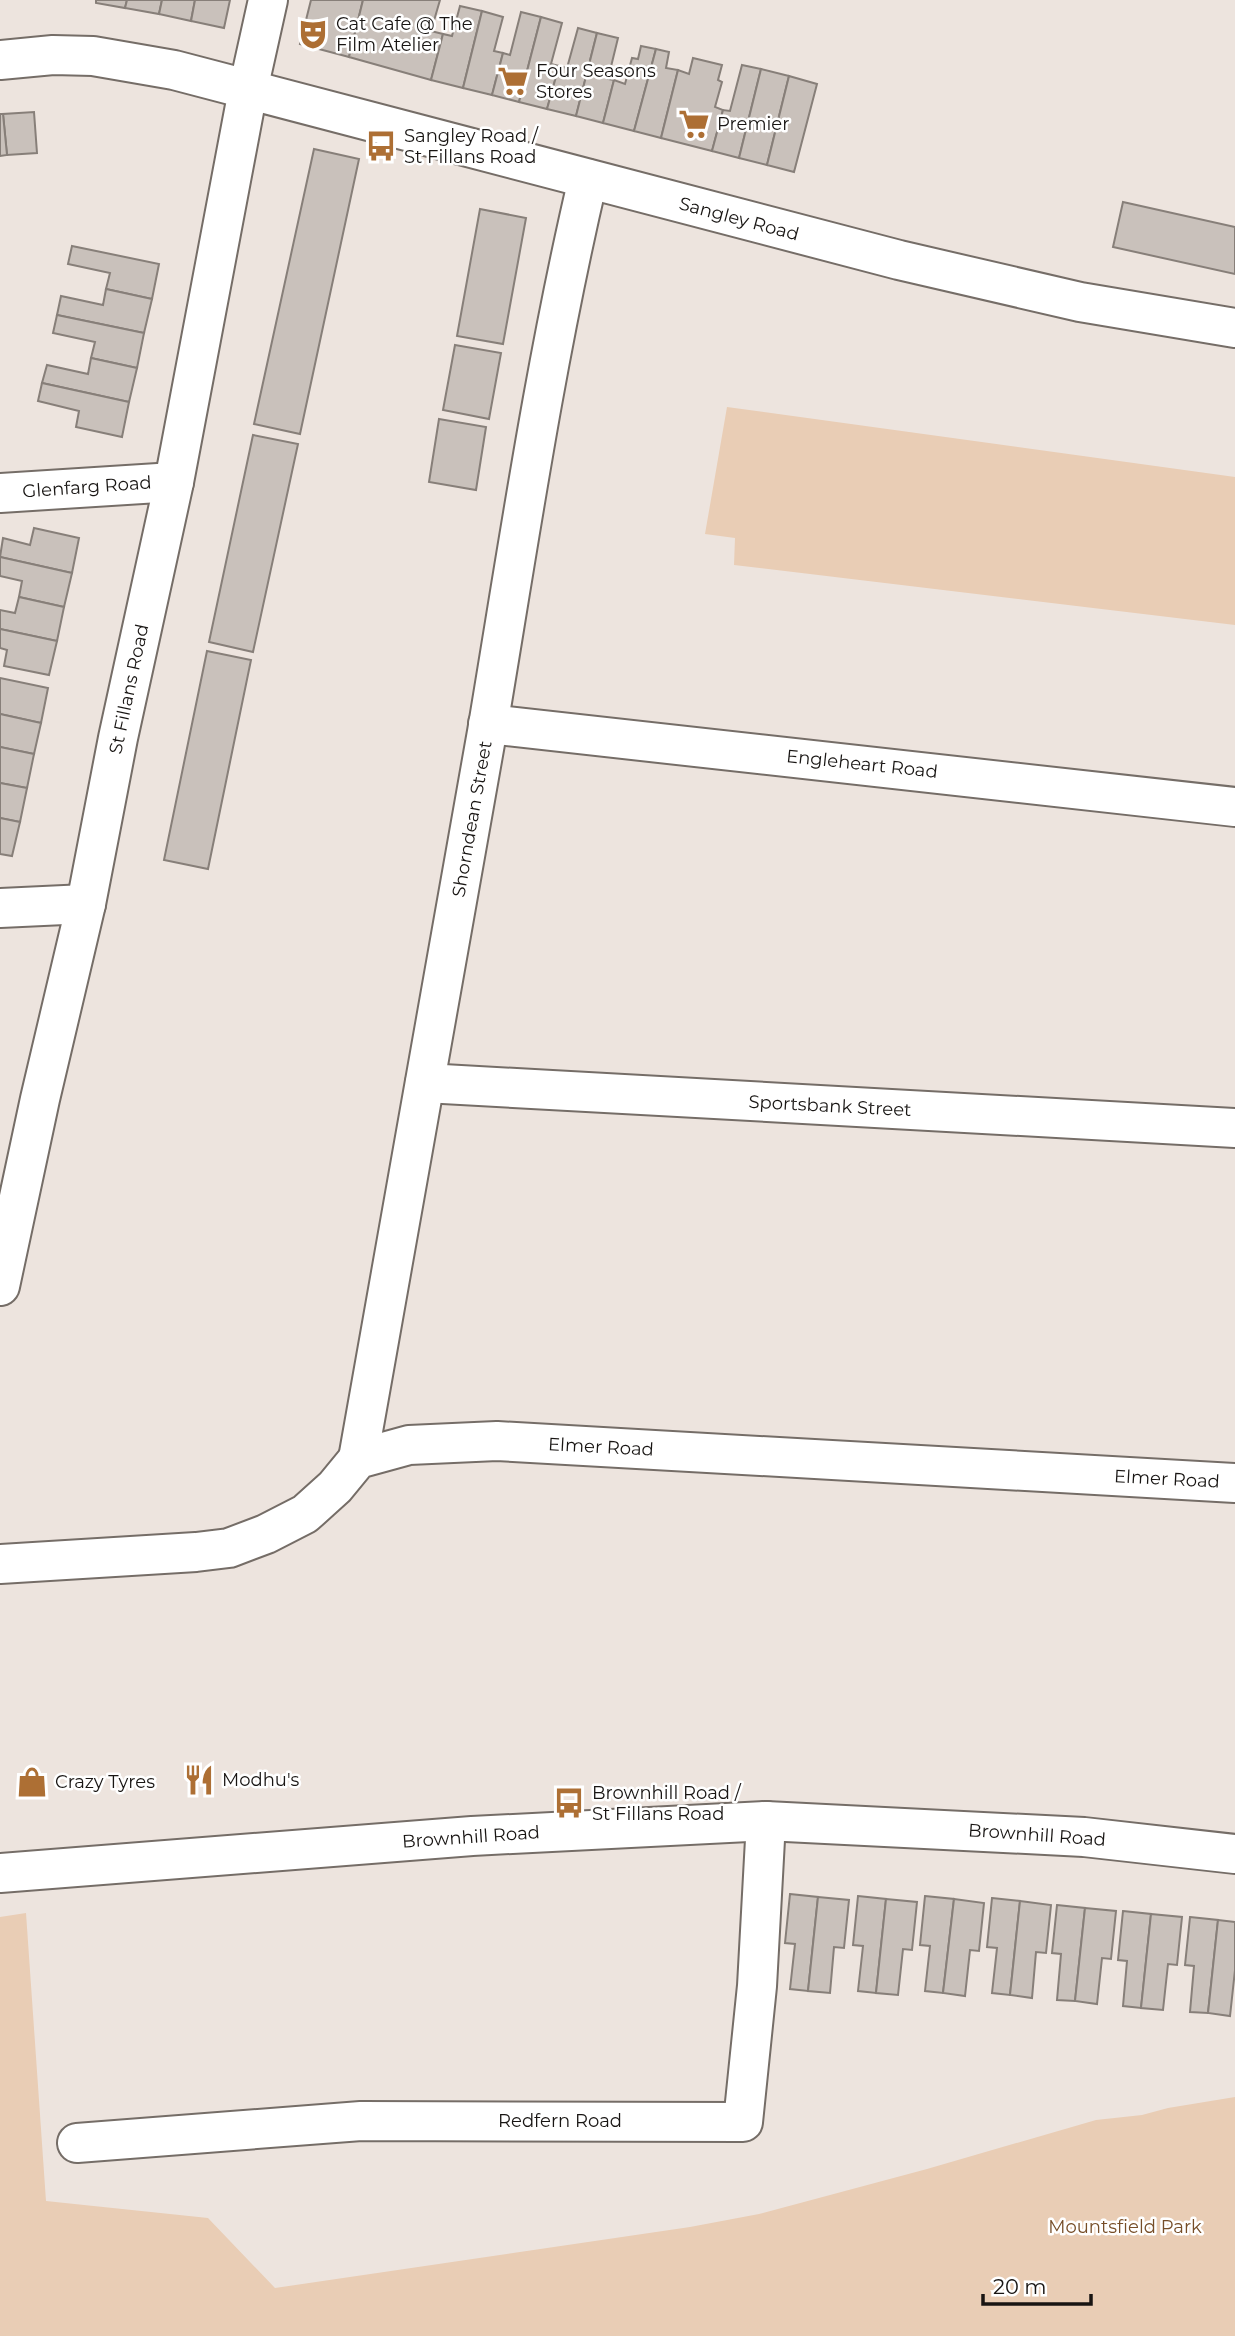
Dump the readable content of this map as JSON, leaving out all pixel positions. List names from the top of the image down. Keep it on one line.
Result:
{"streets":{"main road":["Sangley Road","Glenfarg Road","St Fillans Road","Engleheart Road","Shorndean Street","Sportsbank Street","Elmer Road","Brownhill Road","Redfern Road"]},"crossings":[["Sangley Road","St Fillans Road"],["Sangley Road","Shorndean Street"],["Glenfarg Road","St Fillans Road"],["Engleheart Road","Shorndean Street"],["Shorndean Street","Sportsbank Street"],["Shorndean Street","Elmer Road"],["Brownhill Road","Redfern Road"]],"parks":["Mountsfield Park"],"places":{"theatre":["Cat Cafe @ The Film Atelier"],"supermarket":["Four Seasons Stores","Premier"],"bus stop":["Sangley Road / St Fillans Road","Brownhill Road / St Fillans Road"],"restaurant":["Modhu's"],"shop":["Crazy Tyres"]},"scale_bar":"20 m"}
